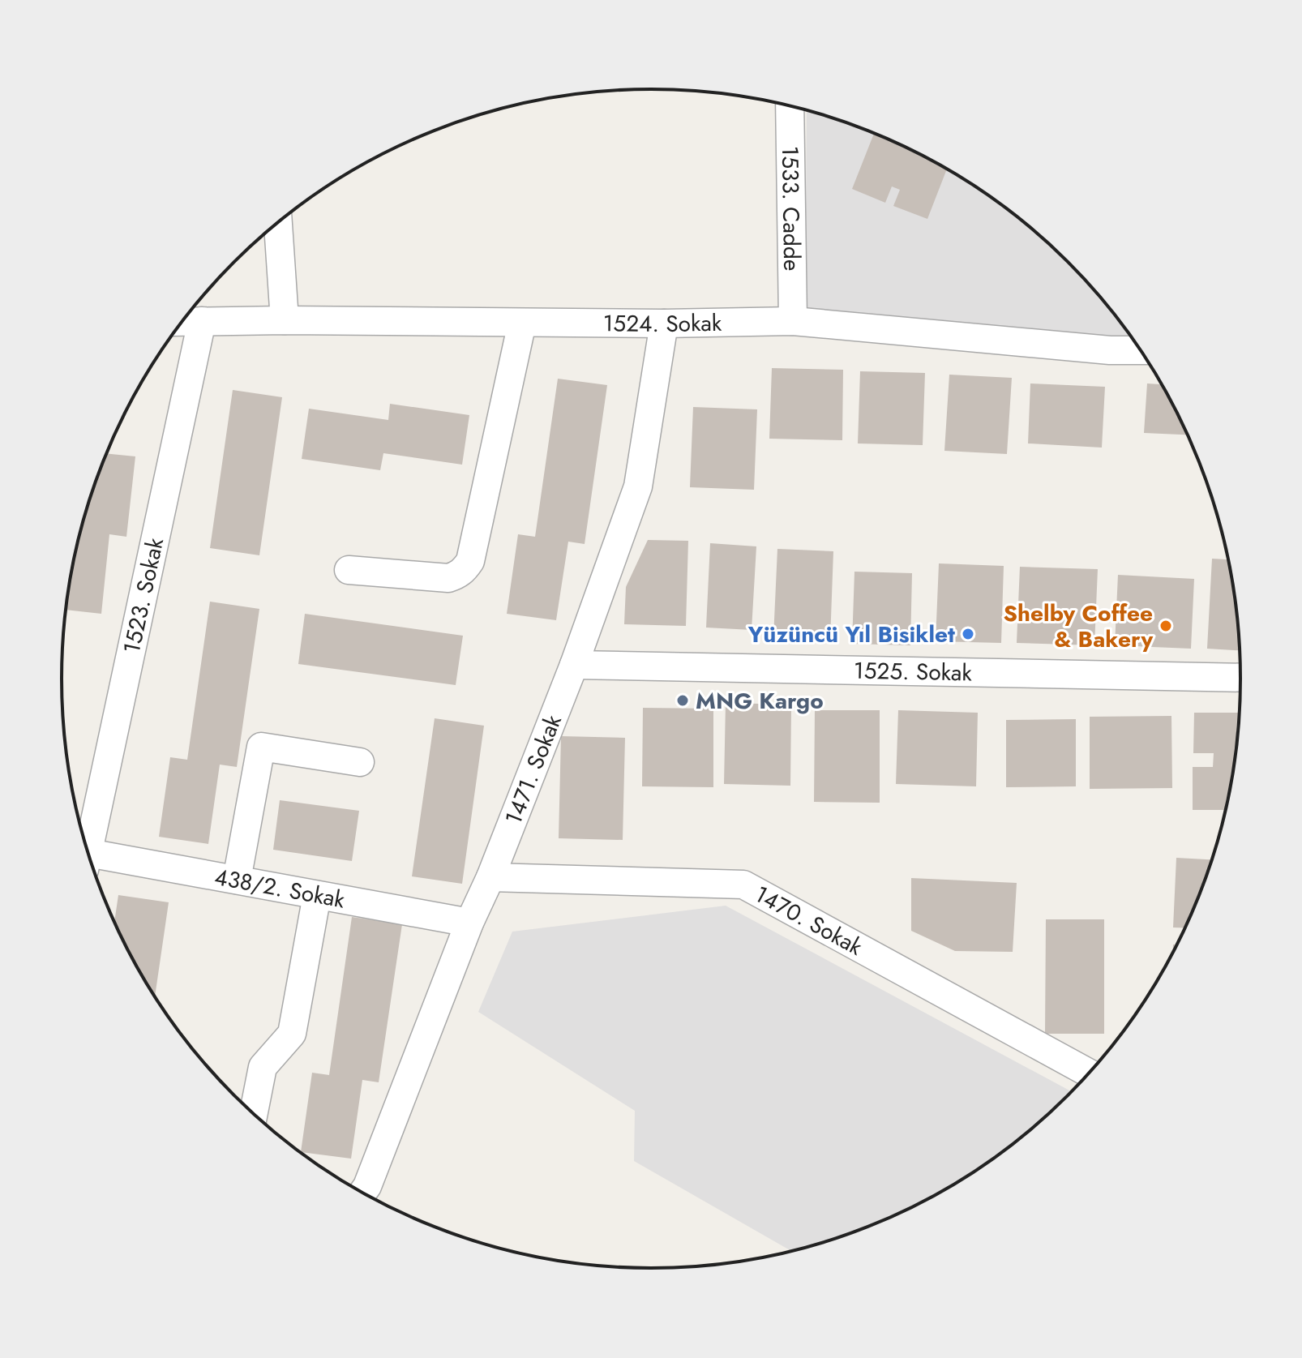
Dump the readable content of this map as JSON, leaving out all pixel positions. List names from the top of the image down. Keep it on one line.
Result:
{"streets":{"street":["1533. Cadde","1524. Sokak","1523. Sokak","1525. Sokak","1471. Sokak","438/2. Sokak","1470. Sokak"]},"crossings":[["1533. Cadde","1524. Sokak"],["1524. Sokak","1523. Sokak"],["1524. Sokak","1471. Sokak"],["1525. Sokak","1471. Sokak"],["1471. Sokak","438/2. Sokak"],["1471. Sokak","1470. Sokak"]],"places":["Shelby Coffee & Bakery","Yüzüncü Yıl Bisiklet","MNG Kargo"]}
